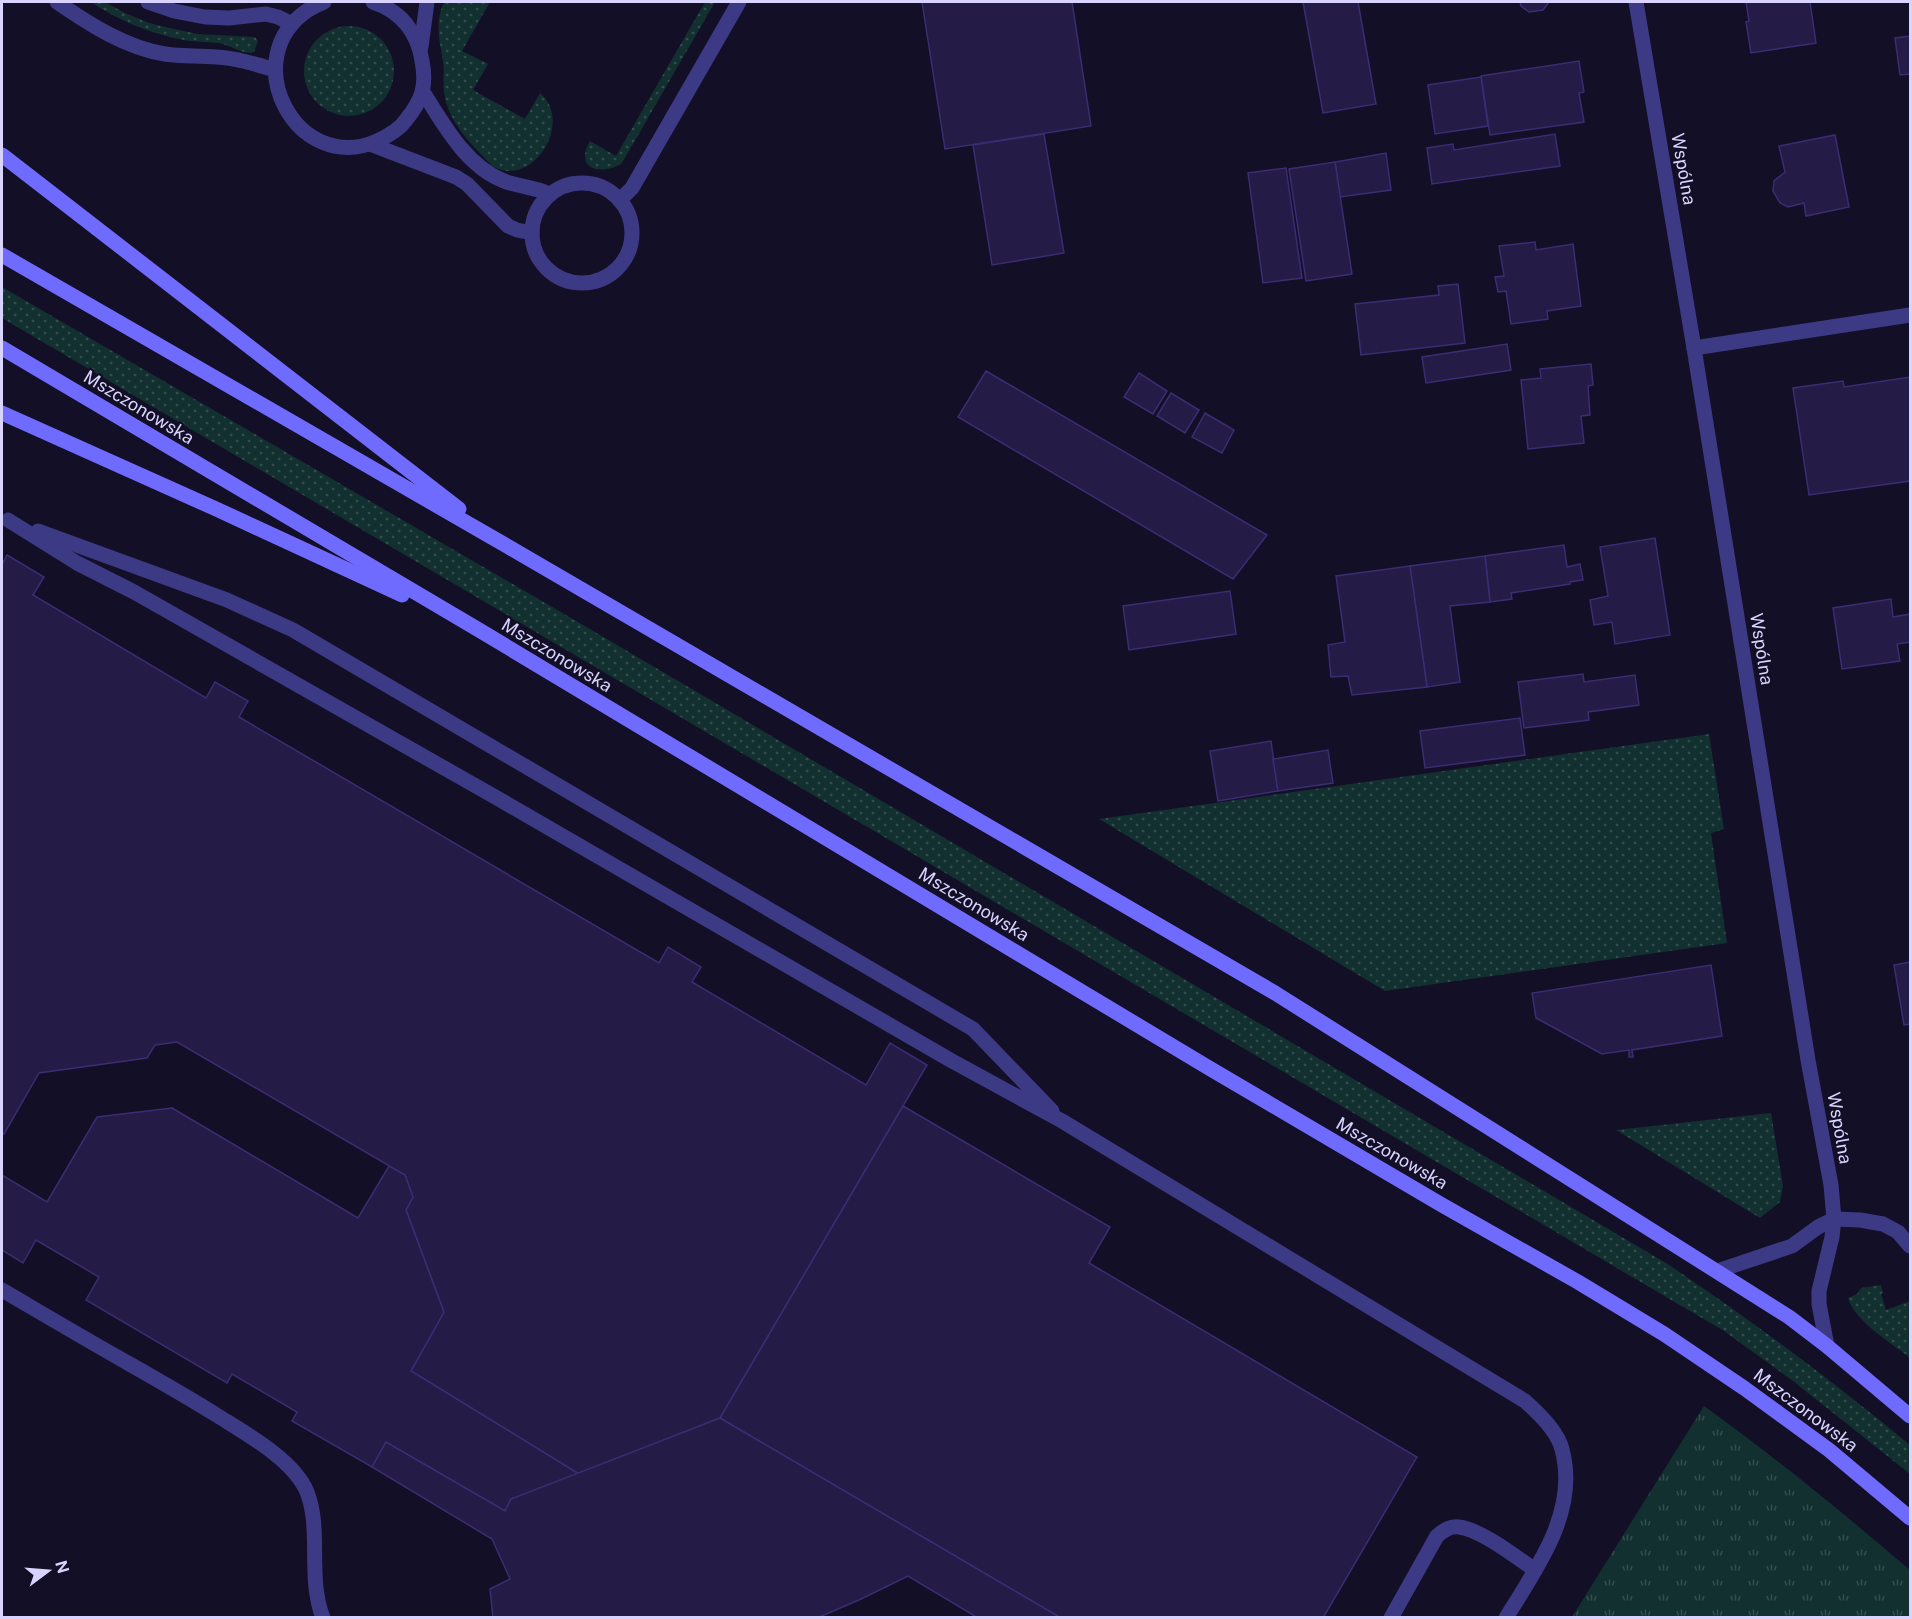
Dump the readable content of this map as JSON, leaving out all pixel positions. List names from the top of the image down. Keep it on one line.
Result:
{"streets":{"main road":["Mszczonowska"],"street":["Wspólna"]},"north":"right"}
